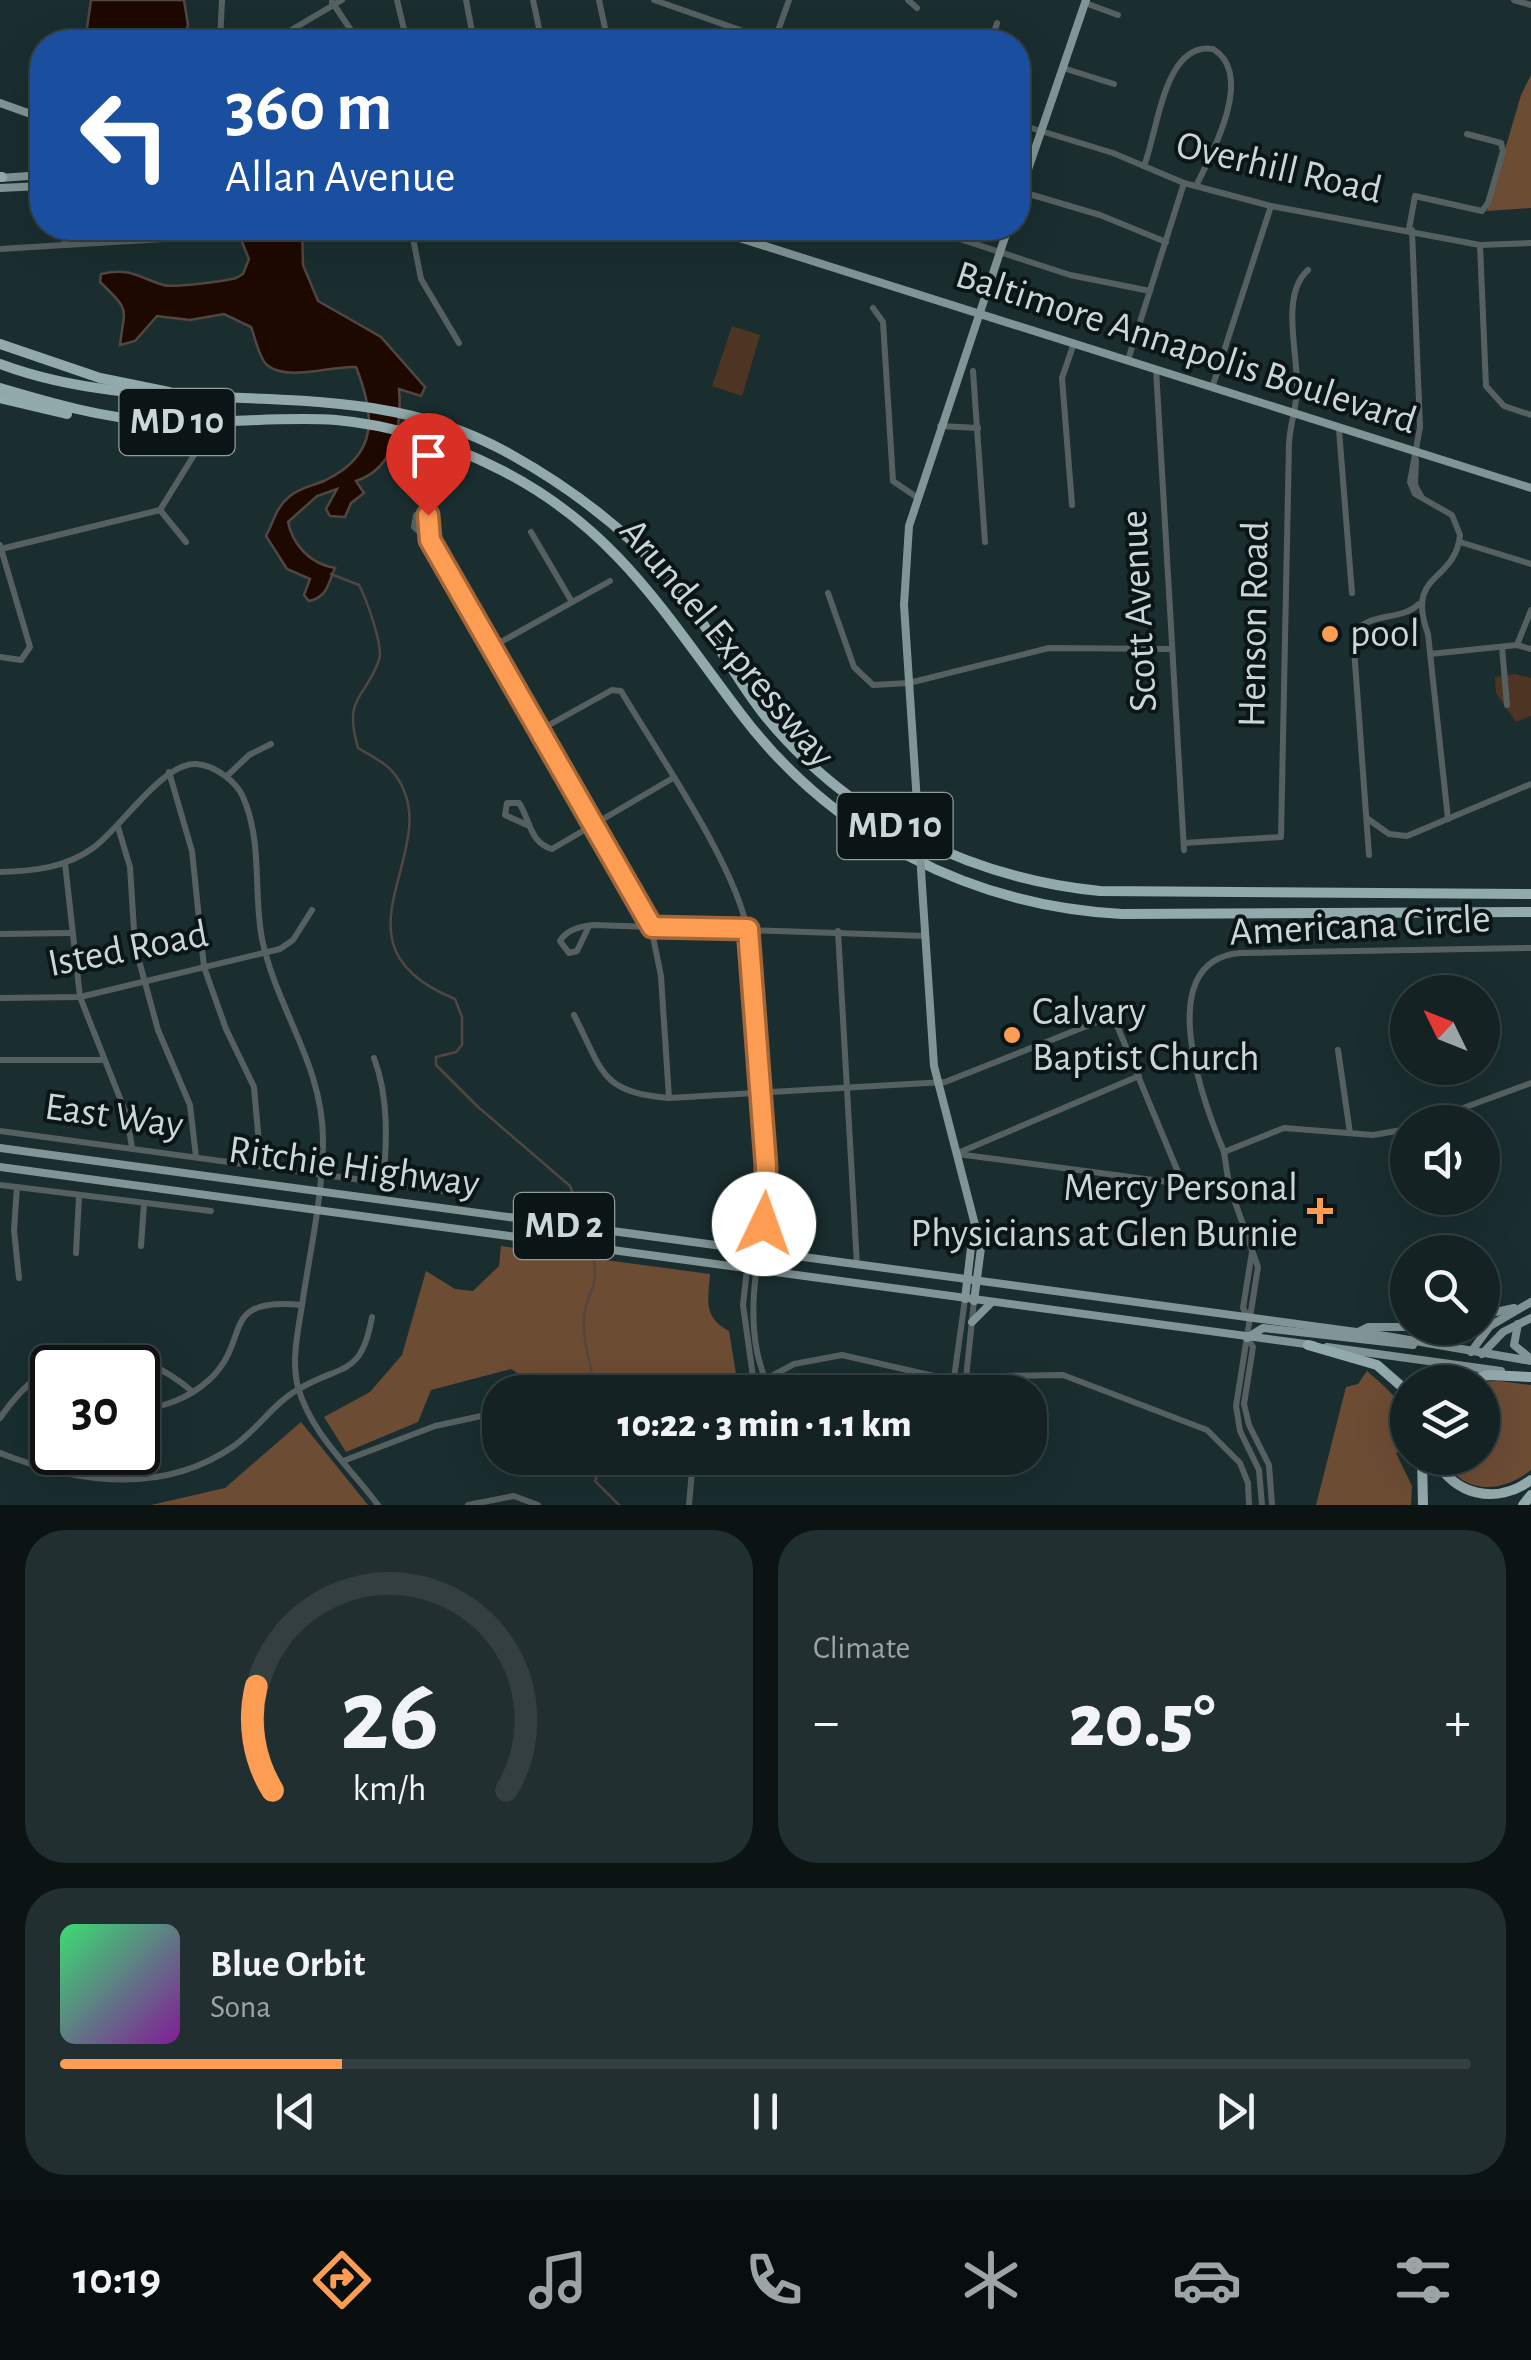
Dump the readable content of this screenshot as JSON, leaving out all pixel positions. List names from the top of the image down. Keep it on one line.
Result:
{"streets":{"highway":["MD 10","Arundel Expressway"],"main road":["Baltimore Annapolis Boulevard","Ritchie Highway","MD 2"],"street":["Overhill Road","Scott Avenue","Henson Road","Americana Circle","Isted Road","East Way"]},"crossings":[["Baltimore Annapolis Boulevard","Scott Avenue"],["Baltimore Annapolis Boulevard","Henson Road"],["Scott Avenue","Henson Road"],["Americana Circle","Ritchie Highway"]],"places":{"other":["pool","Calvary Baptist Church"],"health":["Mercy Personal Physicians at Glen Burnie"]},"north":"top left","page":{"turn":["360 m","Allan Avenue"],"limit":"30","trip":"10:22 · 3 min · 1.1 km","tile":"Climate","heat":["−","20.5°","+"],"song":["Blue Orbit","Sona"],"tabs":"10:19","gauge":["26","km/h"]}}
